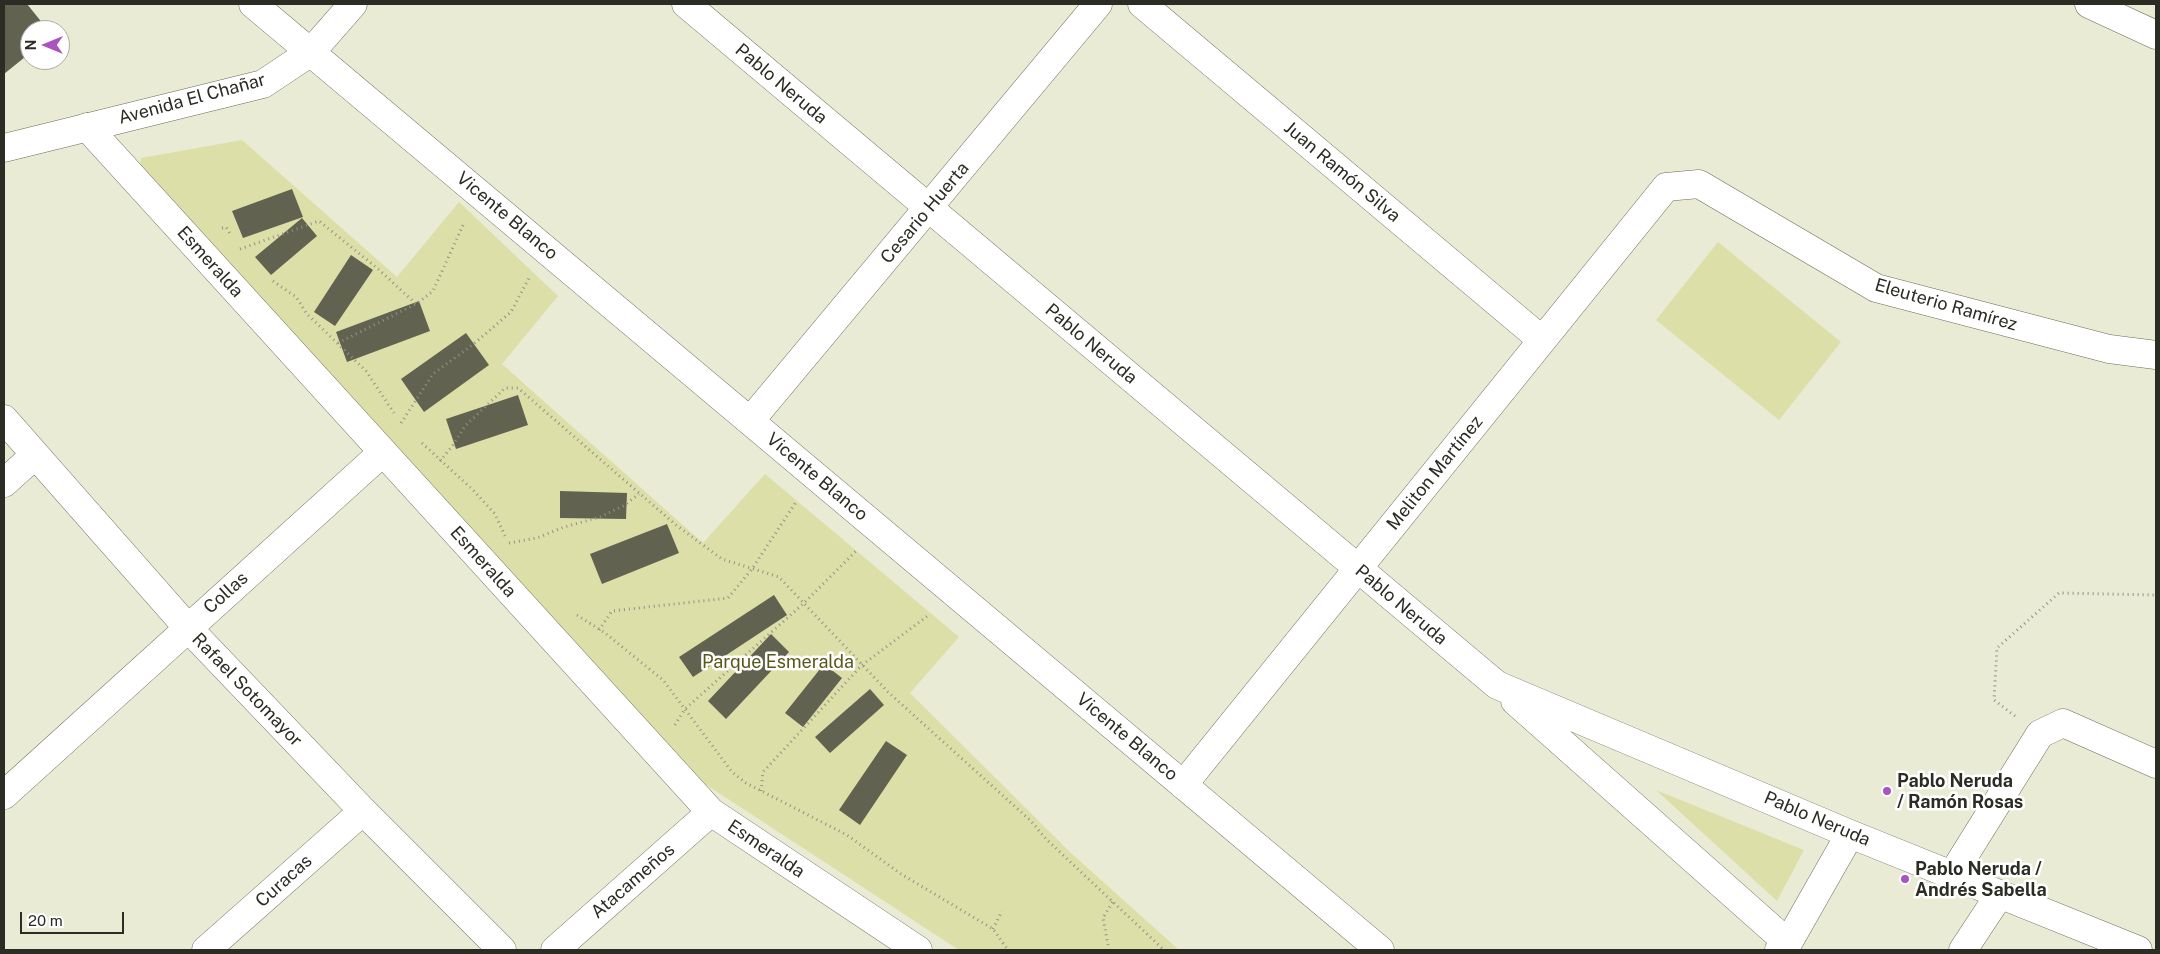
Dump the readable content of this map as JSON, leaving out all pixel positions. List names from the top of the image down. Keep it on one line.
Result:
{"streets":{"street":["Pablo Neruda","Avenida El Chañar","Juan Ramón Silva","Cesario Huerta","Vicente Blanco","Esmeralda","Eleuterio Ramírez","Meliton Martínez","Collas","Rafael Sotomayor","Curacas","Atacameños"]},"crossings":[["Pablo Neruda","Cesario Huerta"],["Pablo Neruda","Meliton Martínez"],["Avenida El Chañar","Vicente Blanco"],["Avenida El Chañar","Esmeralda"],["Juan Ramón Silva","Meliton Martínez"],["Cesario Huerta","Vicente Blanco"],["Vicente Blanco","Meliton Martínez"],["Esmeralda","Collas"],["Esmeralda","Atacameños"],["Eleuterio Ramírez","Meliton Martínez"],["Collas","Rafael Sotomayor"],["Rafael Sotomayor","Curacas"]],"parks":["Parque Esmeralda"],"places":["Pablo Neruda / Ramón Rosas","Pablo Neruda / Andrés Sabella"],"scale_bar":"20 m","north":"left"}
